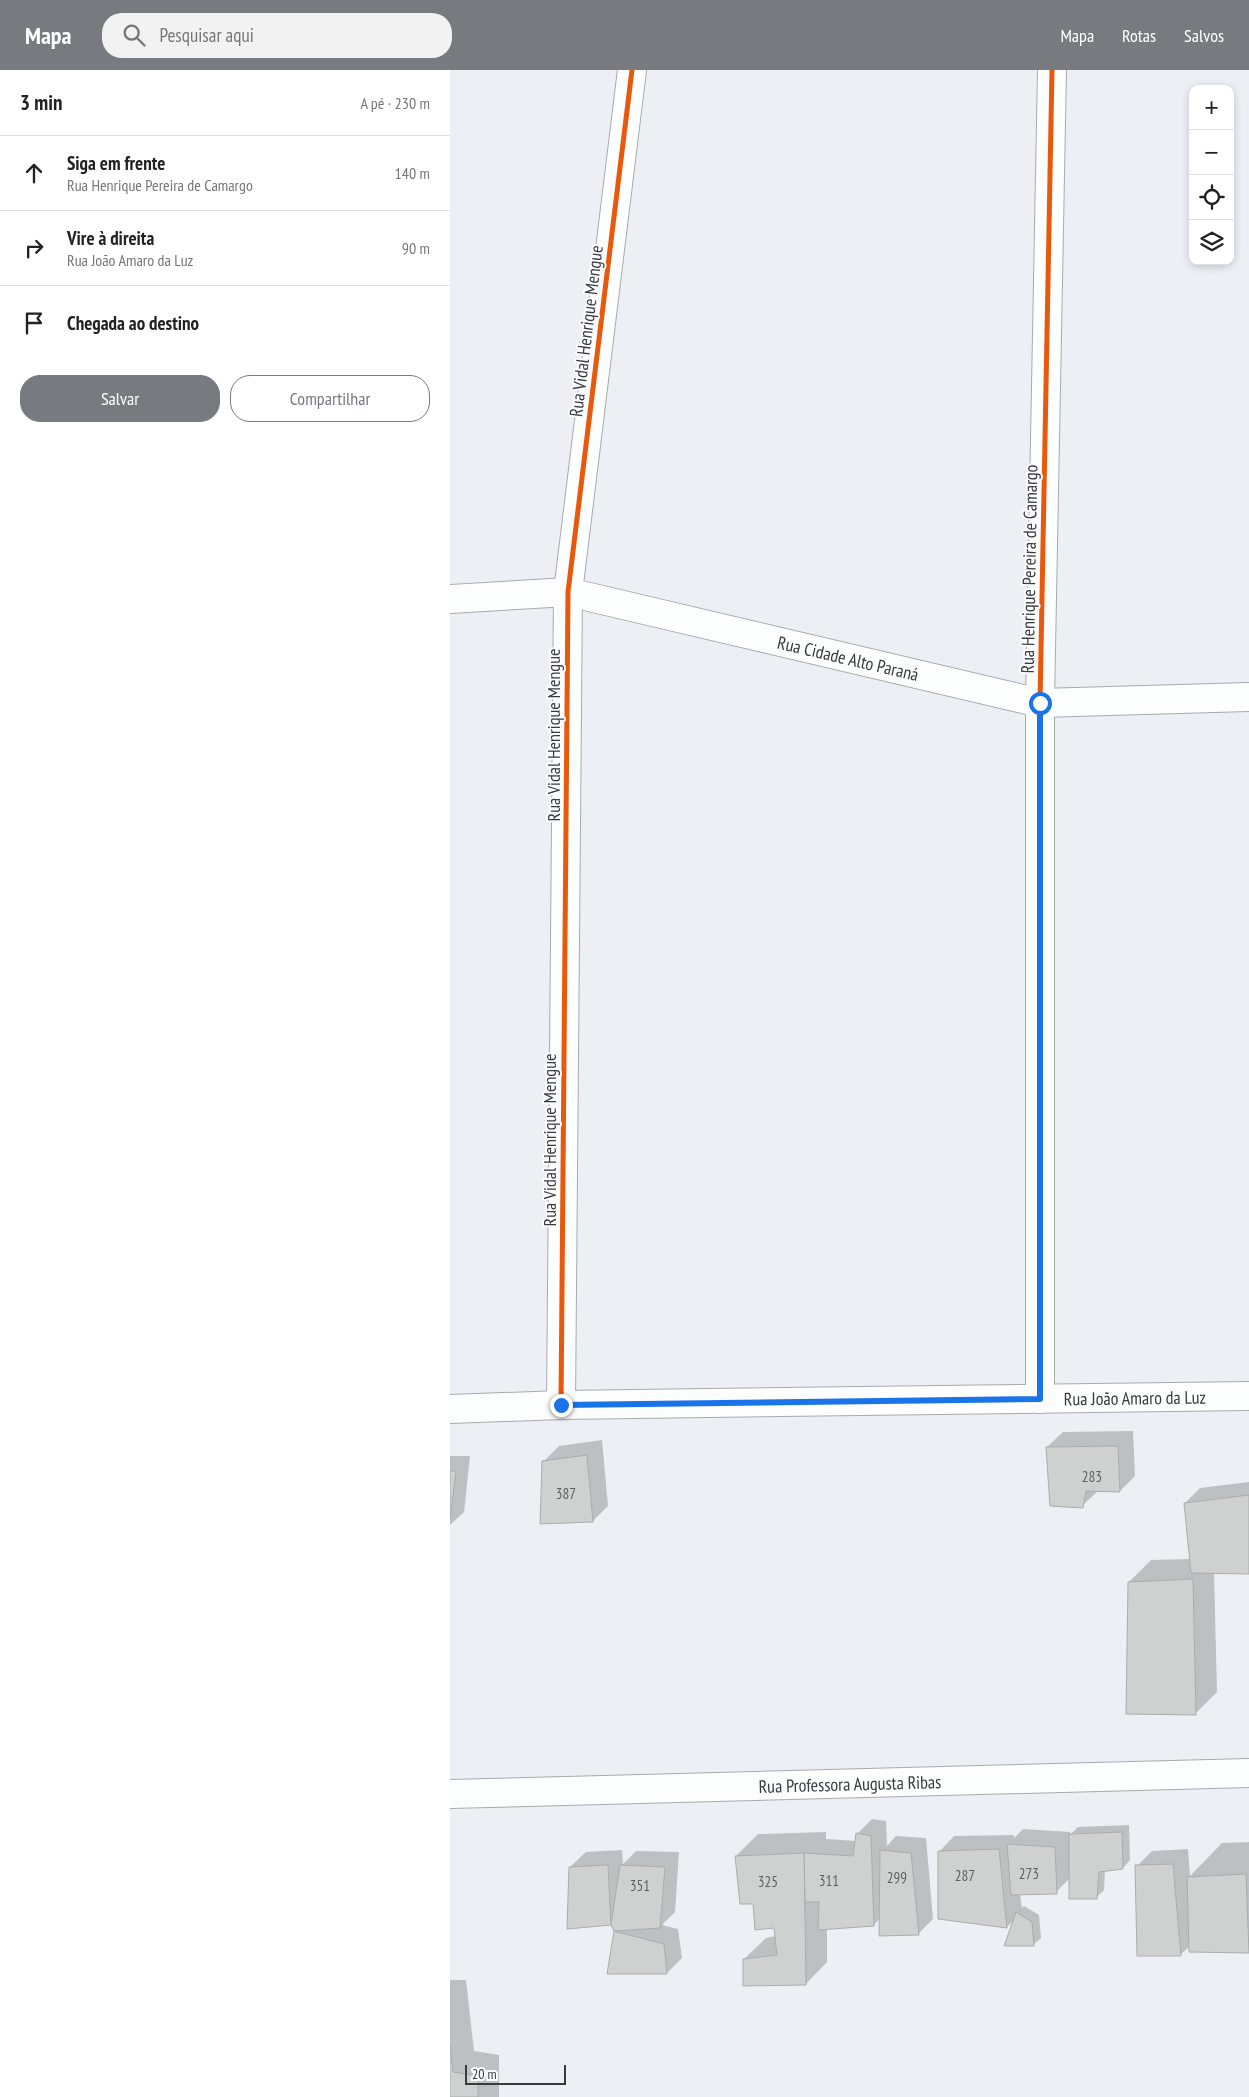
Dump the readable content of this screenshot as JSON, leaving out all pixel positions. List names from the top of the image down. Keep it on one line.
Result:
{"streets":{"street":["Rua Vidal Henrique Mengue","Rua Henrique Pereira de Camargo","Rua Cidade Alto Paraná","Rua João Amaro da Luz","Rua Professora Augusta Ribas"]},"crossings":[["Rua Vidal Henrique Mengue","Rua Cidade Alto Paraná"],["Rua Vidal Henrique Mengue","Rua João Amaro da Luz"],["Rua Henrique Pereira de Camargo","Rua Cidade Alto Paraná"],["Rua Henrique Pereira de Camargo","Rua João Amaro da Luz"]],"house_numbers":["283","387","273","287","299","311","325","351"],"scale_bar":"20 m","page":{"header":"Mapa","search":"Pesquisar aqui","nav":["Mapa","Rotas","Salvos"],"heading":["3 min","A pé · 230 m"],"map_buttons":["+","−"],"list":[["Siga em frente","Rua Henrique Pereira de Camargo","140 m"],["Vire à direita","Rua João Amaro da Luz","90 m"],"Chegada ao destino"],"buttons":["Salvar","Compartilhar"],"scale":"20 m"}}
